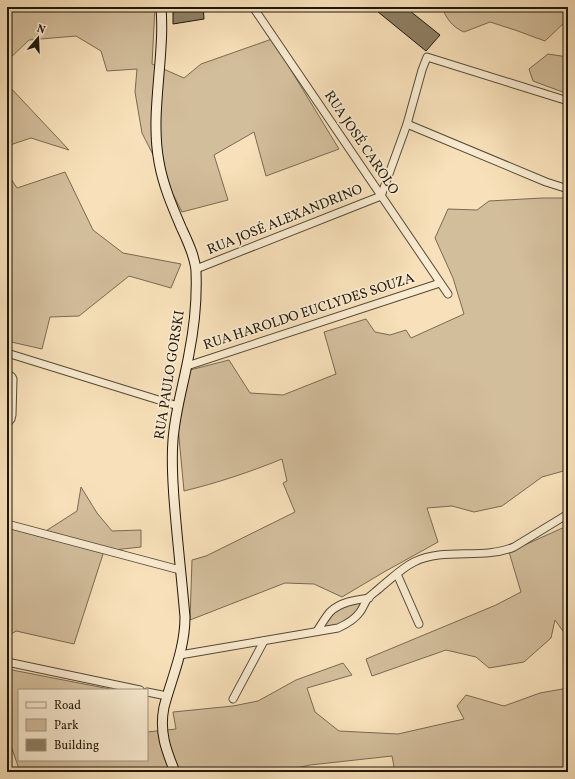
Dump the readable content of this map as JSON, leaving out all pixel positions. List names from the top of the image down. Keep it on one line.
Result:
{"streets":{"street":["RUA JOSÉ CAROLO","RUA JOSÉ ALEXANDRINO","RUA HAROLDO EUCLYDES SOUZA","RUA PAULO GORSKI"]},"crossings":[["RUA JOSÉ CAROLO","RUA JOSÉ ALEXANDRINO"],["RUA JOSÉ CAROLO","RUA HAROLDO EUCLYDES SOUZA"],["RUA JOSÉ ALEXANDRINO","RUA PAULO GORSKI"],["RUA HAROLDO EUCLYDES SOUZA","RUA PAULO GORSKI"]],"legend":["Road","Park","Building"],"north":"top"}
